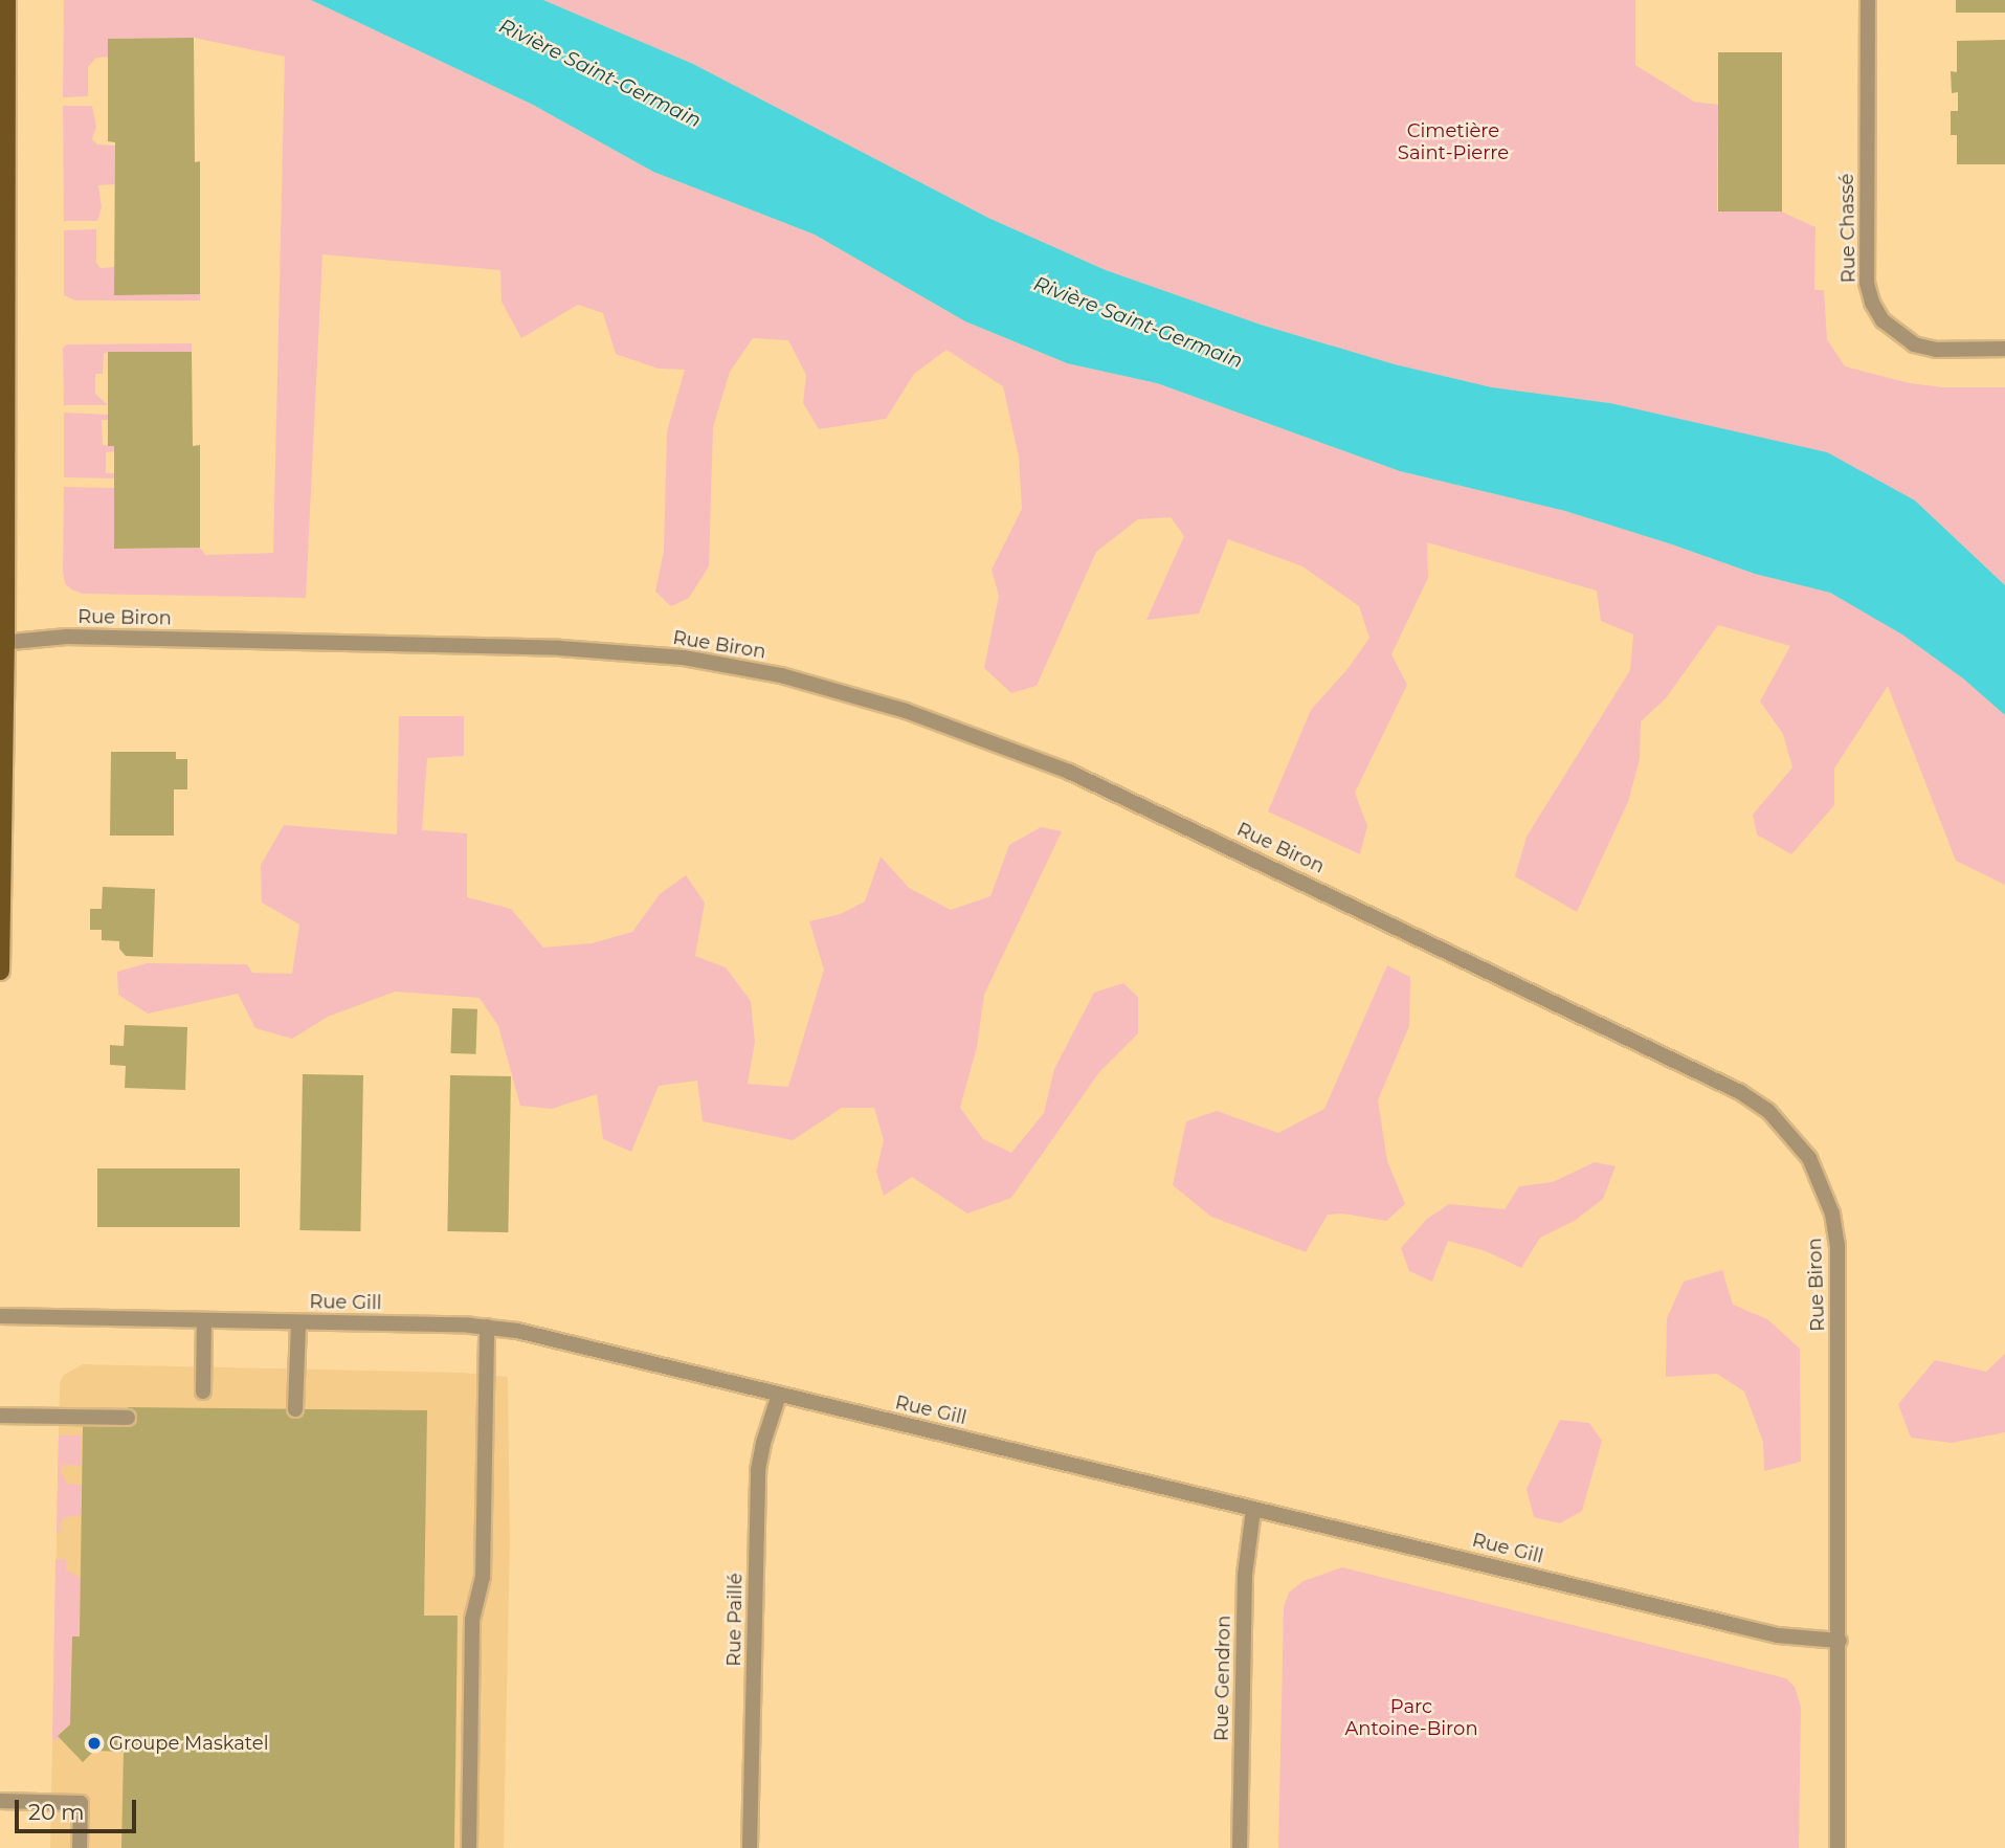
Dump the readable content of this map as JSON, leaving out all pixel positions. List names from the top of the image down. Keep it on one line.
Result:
{"streets":{"street":["Rue Chassé","Rue Biron","Rue Gill","Rue Paillé","Rue Gendron"]},"crossings":[["Rue Biron","Rue Gill"],["Rue Gill","Rue Paillé"],["Rue Gill","Rue Gendron"]],"water":["Rivière Saint-Germain"],"parks":["Cimetière Saint-Pierre","Parc Antoine-Biron"],"places":["Groupe Maskatel"],"scale_bar":"20 m"}
